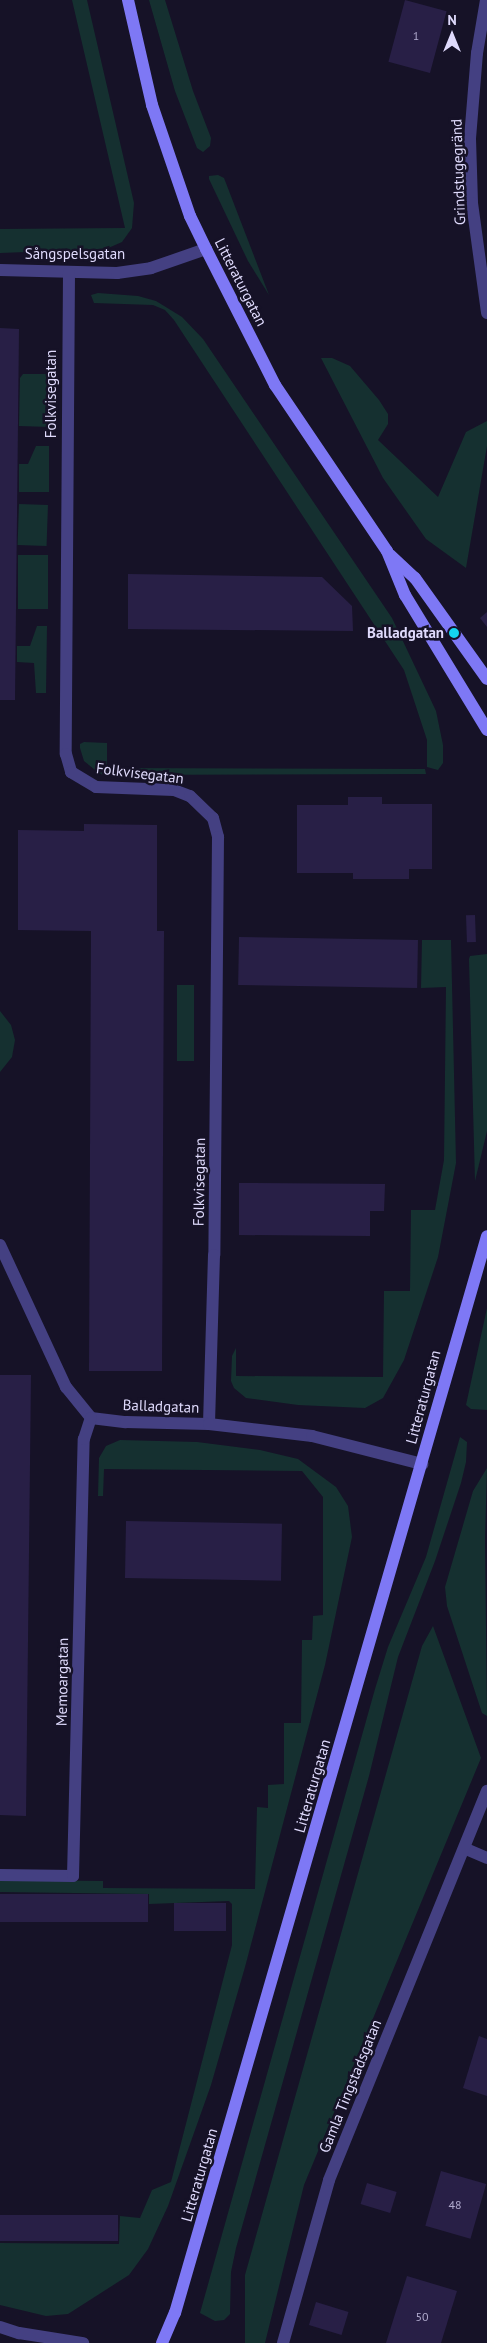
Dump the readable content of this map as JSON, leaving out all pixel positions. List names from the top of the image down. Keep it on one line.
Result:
{"streets":{"street":["Grindstugegränd","Sångspelsgatan","Litteraturgatan","Folkvisegatan","Balladgatan","Memoargatan","Gamla Tingstadsgatan"]},"crossings":[["Sångspelsgatan","Litteraturgatan"],["Sångspelsgatan","Folkvisegatan"],["Litteraturgatan","Balladgatan"],["Folkvisegatan","Balladgatan"],["Balladgatan","Memoargatan"]],"places":["Balladgatan"],"house_numbers":["1","48","50"],"north":"top"}
